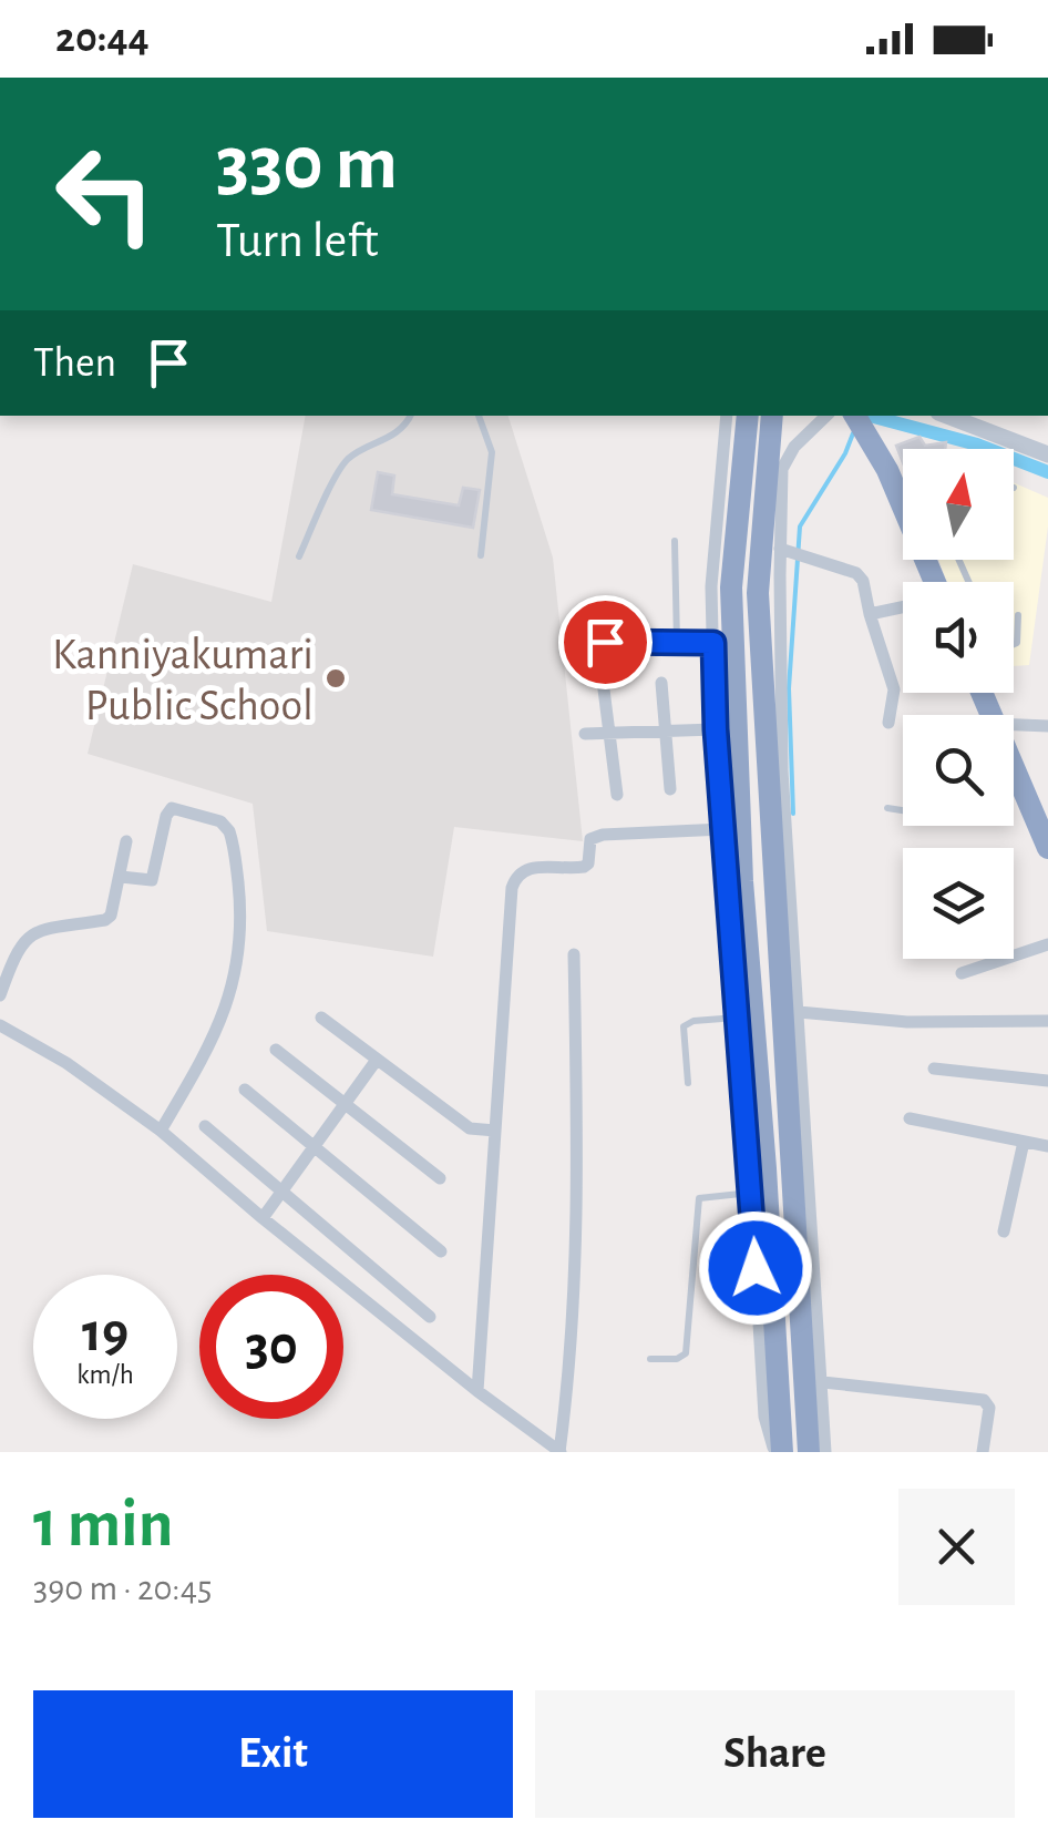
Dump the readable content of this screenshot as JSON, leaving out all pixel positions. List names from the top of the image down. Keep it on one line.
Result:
{"places":["Kanniyakumari Public School"],"north":"top","page":{"status":"20:44","turn":["330 m","Turn left"],"then":"Then","speed":"19 km/h","limit":"30","heading":["1 min","390 m · 20:45"],"buttons":["Exit","Share"]}}
